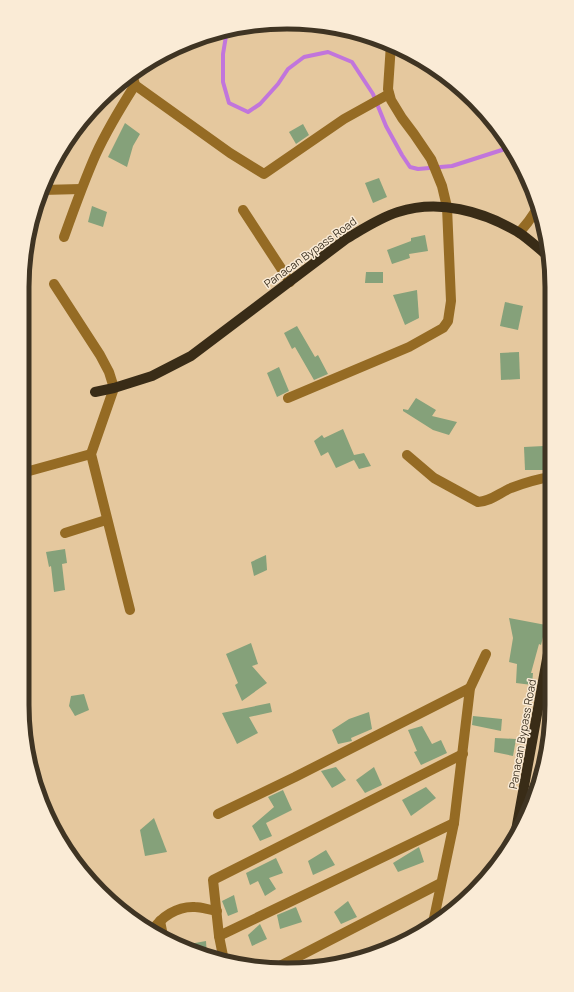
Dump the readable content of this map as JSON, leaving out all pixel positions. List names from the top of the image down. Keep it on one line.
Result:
{"streets":{"main road":["Panacan Bypass Road"]}}
